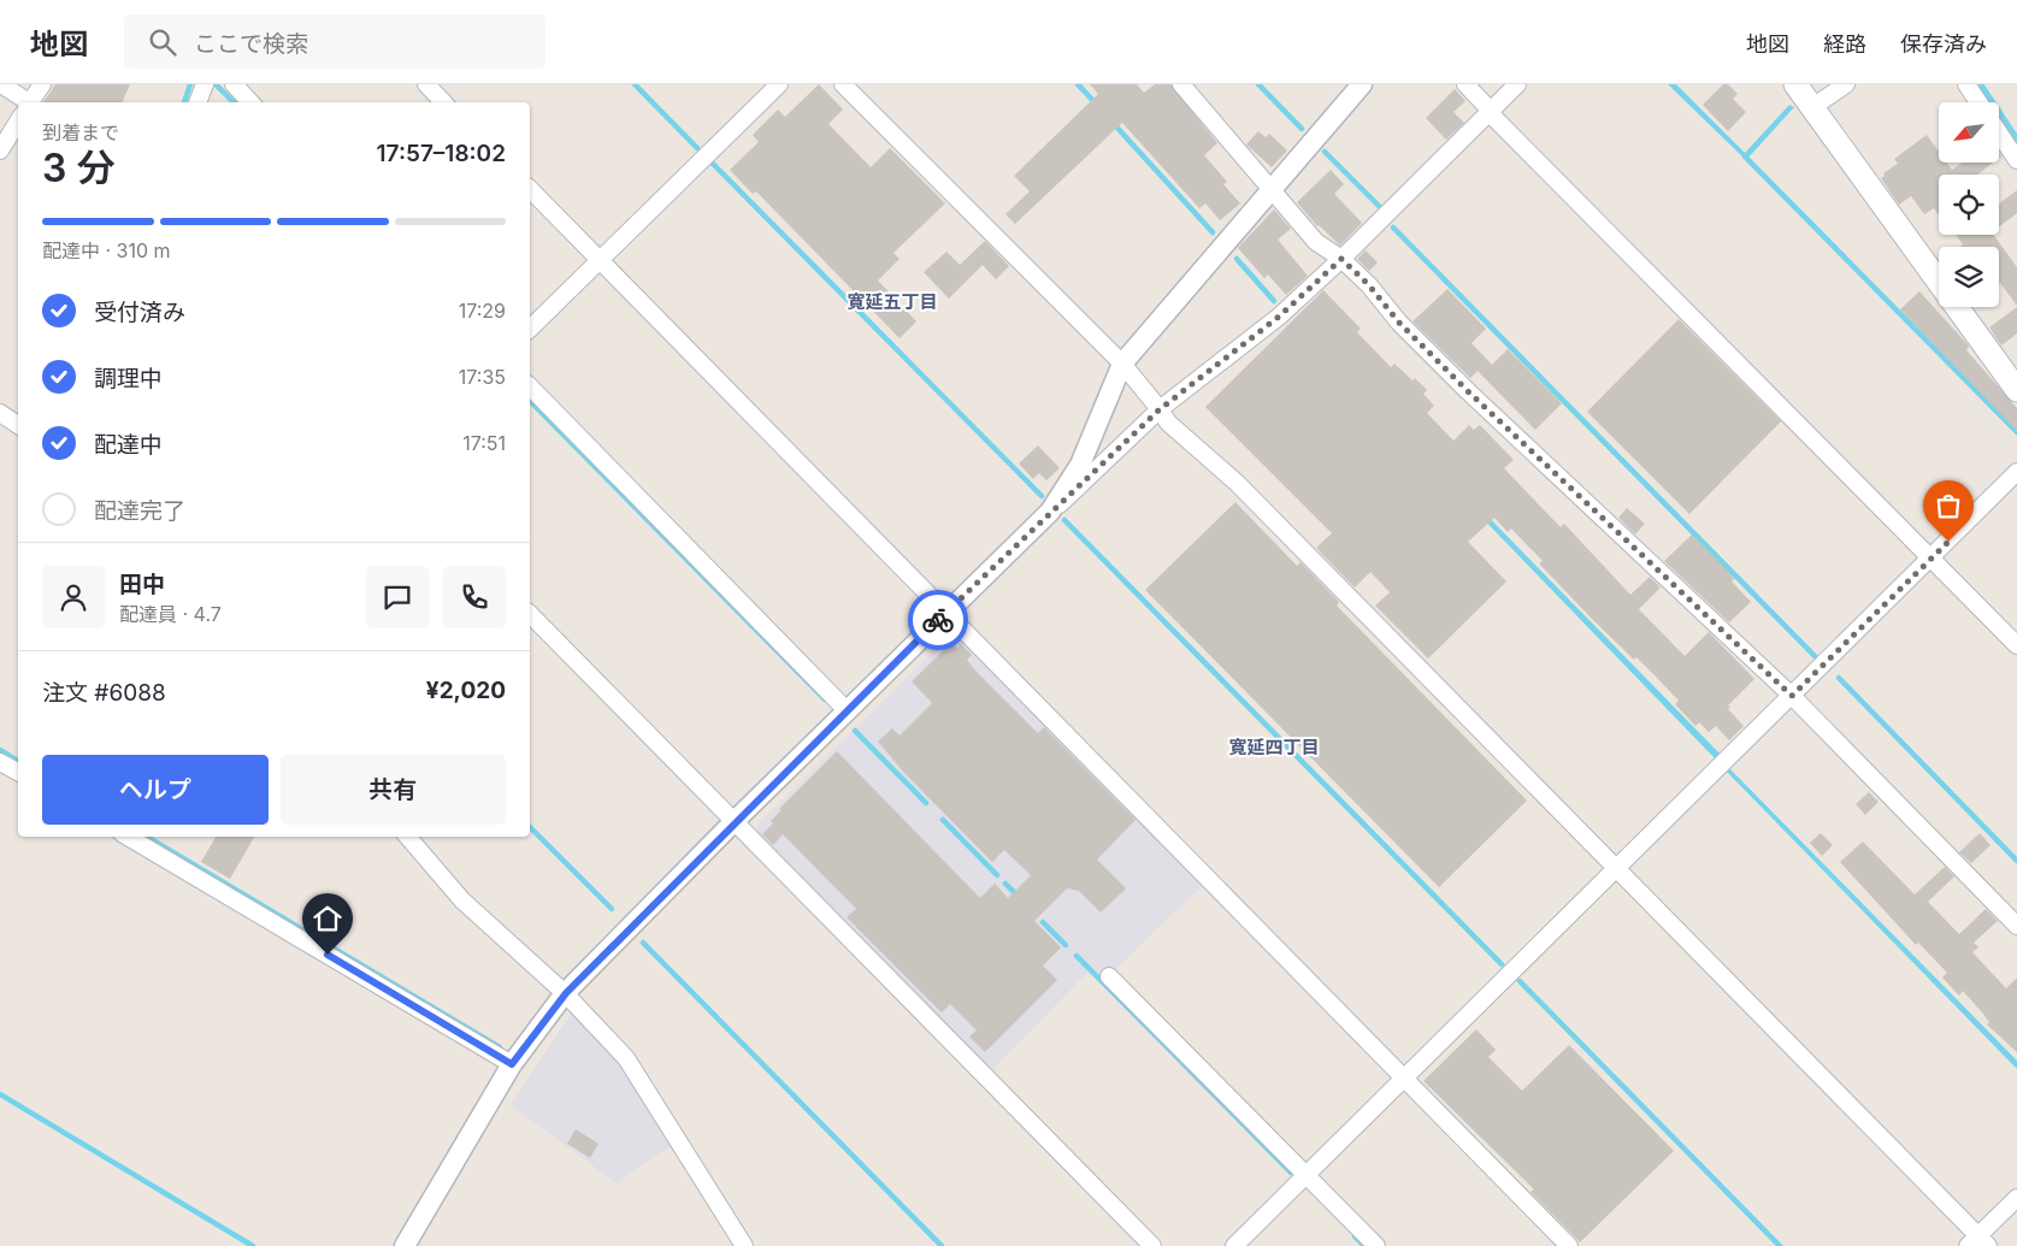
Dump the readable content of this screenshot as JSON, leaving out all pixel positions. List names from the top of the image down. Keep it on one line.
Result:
{"districts":["寛延五丁目","寛延四丁目"],"north":"bottom left","page":{"header":"地図","search":"ここで検索","nav":["地図","経路","保存済み"],"heading":["3 分","到着まで","17:57–18:02"],"panel":["田中","配達員 · 4.7","注文 #6088","¥2,020"],"bar":"配達中 · 310 m","list":[["受付済み","17:29"],["調理中","17:35"],["配達中","17:51"],"配達完了"],"buttons":["ヘルプ","共有"]}}
